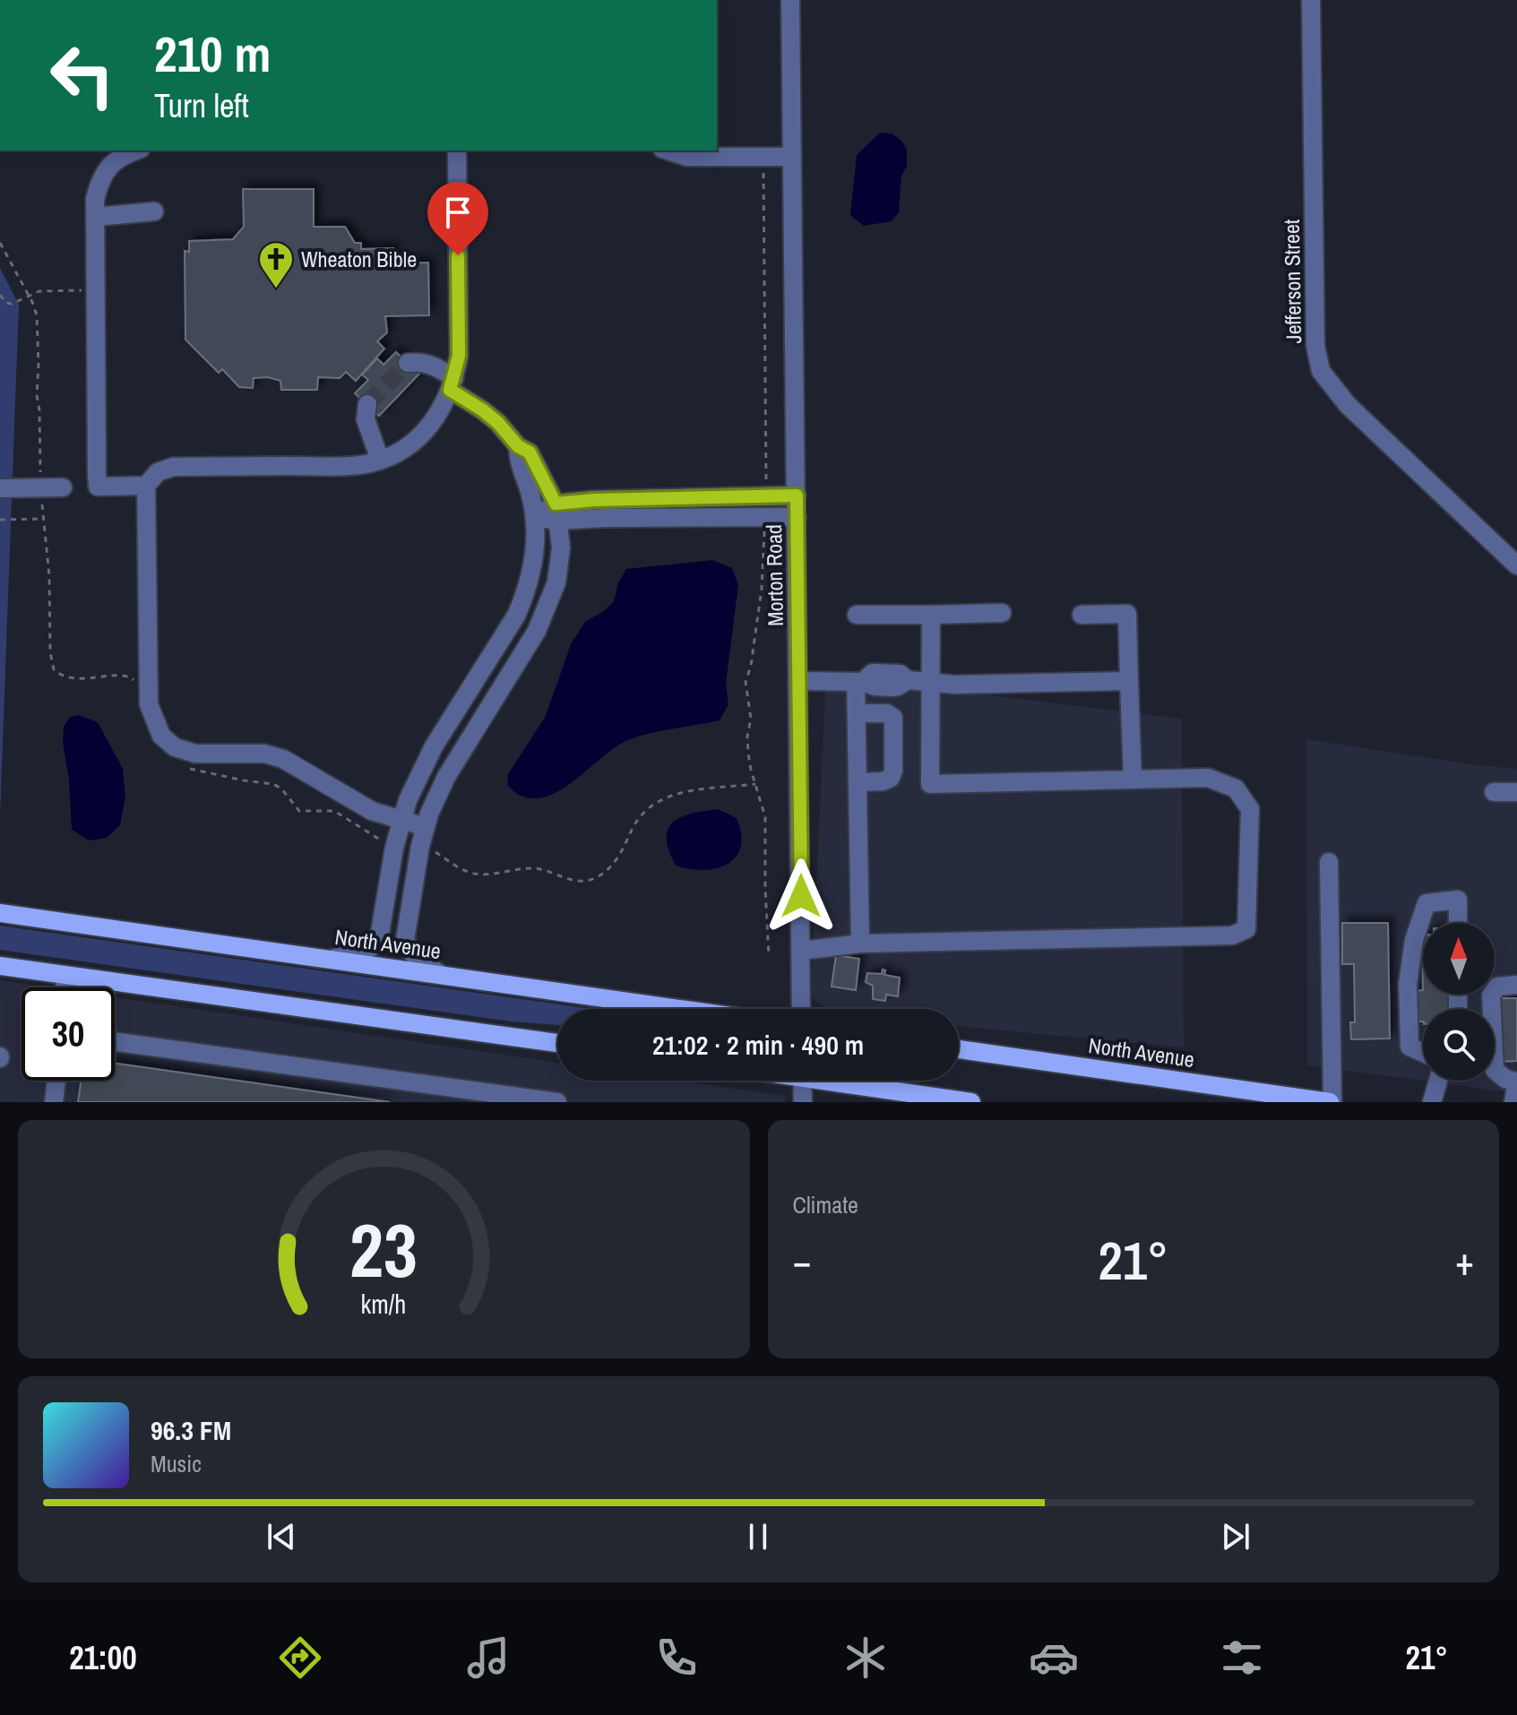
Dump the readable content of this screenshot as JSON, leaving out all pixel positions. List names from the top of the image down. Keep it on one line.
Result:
{"streets":{"main road":["North Avenue"],"street":["Jefferson Street","Morton Road"]},"places":{"church":["Wheaton Bible"]},"north":"top","page":{"turn":["210 m","Turn left"],"limit":"30","trip":"21:02 · 2 min · 490 m","tile":"Climate","heat":["−","21°","+"],"song":["96.3 FM","Music"],"tabs":["21:00","21°"],"gauge":["23","km/h"]}}
